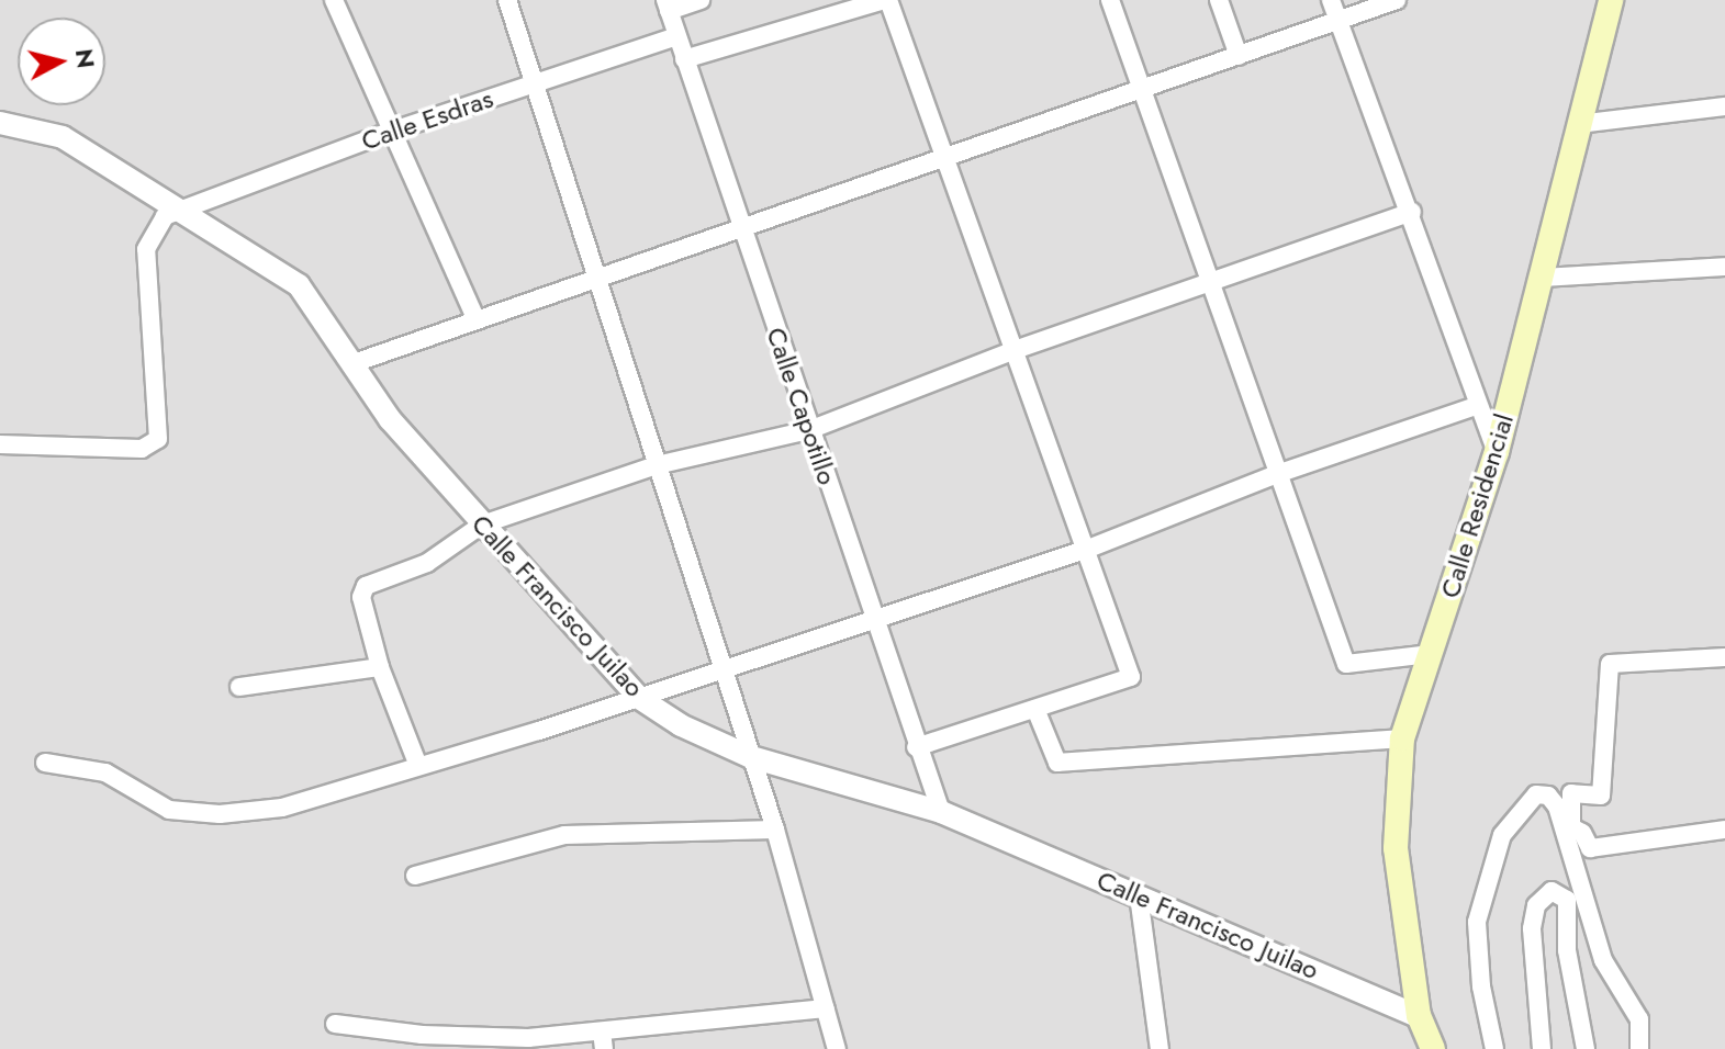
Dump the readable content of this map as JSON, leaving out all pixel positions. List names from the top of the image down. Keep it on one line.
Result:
{"streets":{"main road":["Calle Residencial"],"street":["Calle Esdras","Calle Capotillo","Calle Francisco Juilao"]},"crossings":[["Calle Esdras","Calle Capotillo"],["Calle Esdras","Calle Francisco Juilao"],["Calle Capotillo","Calle Francisco Juilao"],["Calle Residencial","Calle Francisco Juilao"]],"north":"right"}
